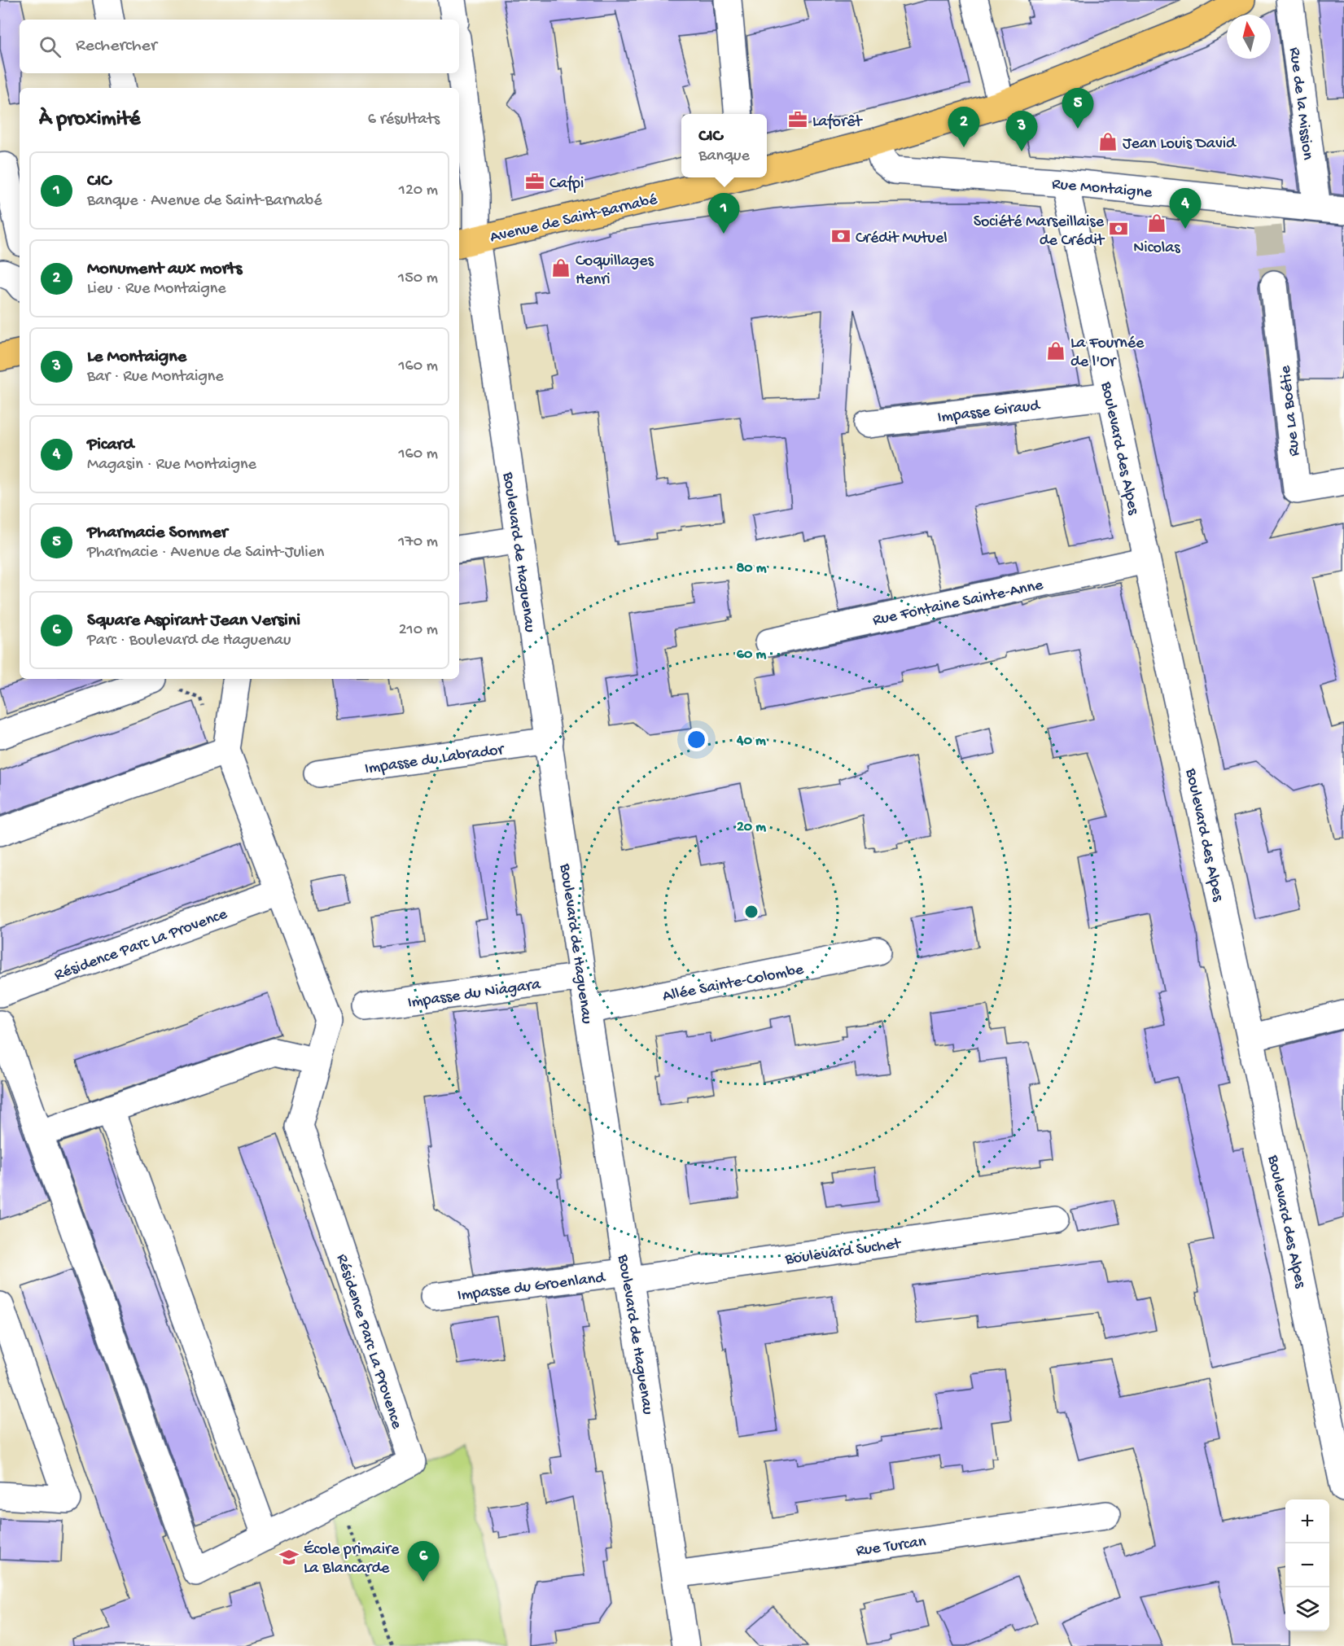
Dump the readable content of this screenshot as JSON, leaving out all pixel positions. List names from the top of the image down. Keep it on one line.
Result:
{"streets":{"main road":["Avenue de Saint-Barnabé"],"street":["Rue de la Mission","Rue Montaigne","Impasse Giraud","Rue La Boétie","Boulevard des Alpes","Boulevard de Haguenau","Rue Fontaine Sainte-Anne","Impasse du Labrador","Résidence Parc La Provence","Allée Sainte-Colombe","Impasse du Niagara","Boulevard Suchet","Impasse du Groenland","Rue Turcan"]},"crossings":[["Rue de la Mission","Rue Montaigne"],["Rue Montaigne","Avenue de Saint-Barnabé"],["Rue Montaigne","Boulevard des Alpes"],["Avenue de Saint-Barnabé","Boulevard de Haguenau"],["Impasse Giraud","Boulevard des Alpes"],["Boulevard des Alpes","Rue Fontaine Sainte-Anne"],["Boulevard de Haguenau","Impasse du Labrador"],["Boulevard de Haguenau","Allée Sainte-Colombe"],["Boulevard de Haguenau","Impasse du Niagara"],["Boulevard de Haguenau","Boulevard Suchet"],["Boulevard de Haguenau","Impasse du Groenland"],["Boulevard de Haguenau","Rue Turcan"],["Boulevard Suchet","Impasse du Groenland"]],"places":{"office":["Laforêt","Cafpi"],"shop":["Jean Louis David","Nicolas","Coquillages Henri","La Fournée de l'Or"],"bank":["Société Marseillaise de Crédit","Crédit Mutuel"],"school or university":["École primaire La Blancarde"]},"north":"top","page":{"search":"Rechercher","pins":["5","2","3","4","1","6"],"heading":["À proximité","6 résultats"],"popup":["CIC","Banque"],"list":[{"mark":"1","name":"CIC","note":"Banque · Avenue de Saint-Barnabé","value":"120 m"},{"mark":"2","name":"Monument aux morts","note":"Lieu · Rue Montaigne","value":"150 m"},{"mark":"3","name":"Le Montaigne","note":"Bar · Rue Montaigne","value":"160 m"},{"mark":"4","name":"Picard","note":"Magasin · Rue Montaigne","value":"160 m"},{"mark":"5","name":"Pharmacie Sommer","note":"Pharmacie · Avenue de Saint-Julien","value":"170 m"},{"mark":"6","name":"Square Aspirant Jean Versini","note":"Parc · Boulevard de Haguenau","value":"210 m"}],"map_buttons":["+","−"]},"rings":["80 m","60 m","40 m","20 m"]}
